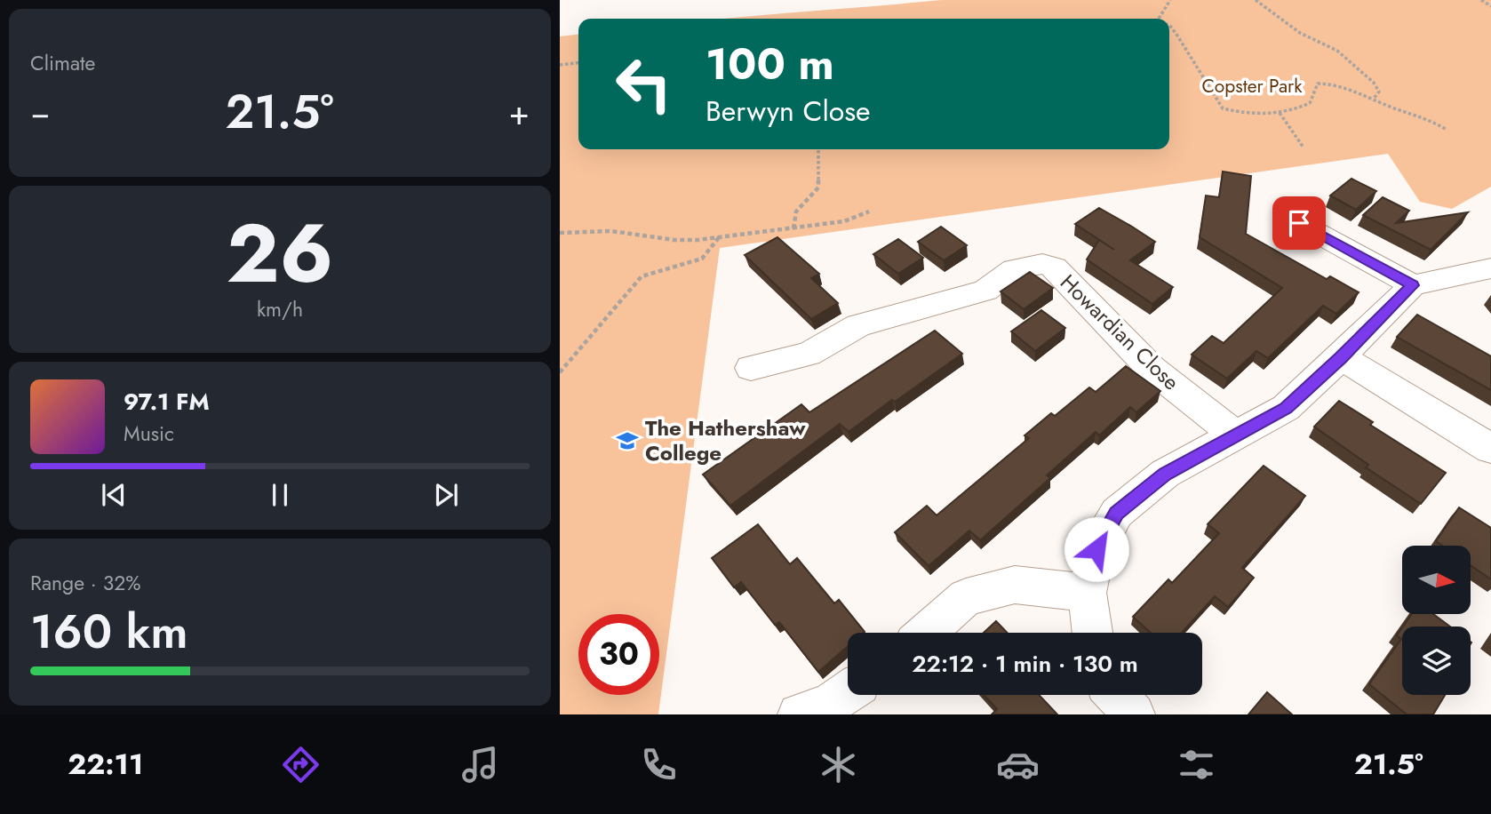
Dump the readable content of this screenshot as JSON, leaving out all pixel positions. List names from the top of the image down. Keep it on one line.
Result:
{"streets":{"street":["Howardian Close"]},"parks":["Copster Park"],"places":{"school or university":["The Hathershaw College"]},"north":"right","page":{"tile":["Climate",["26","km/h"],["Range · 32%","160 km"]],"turn":["100 m","Berwyn Close"],"heat":["−","21.5°","+"],"song":["97.1 FM","Music"],"limit":"30","trip":"22:12 · 1 min · 130 m","tabs":["22:11","21.5°"]}}
